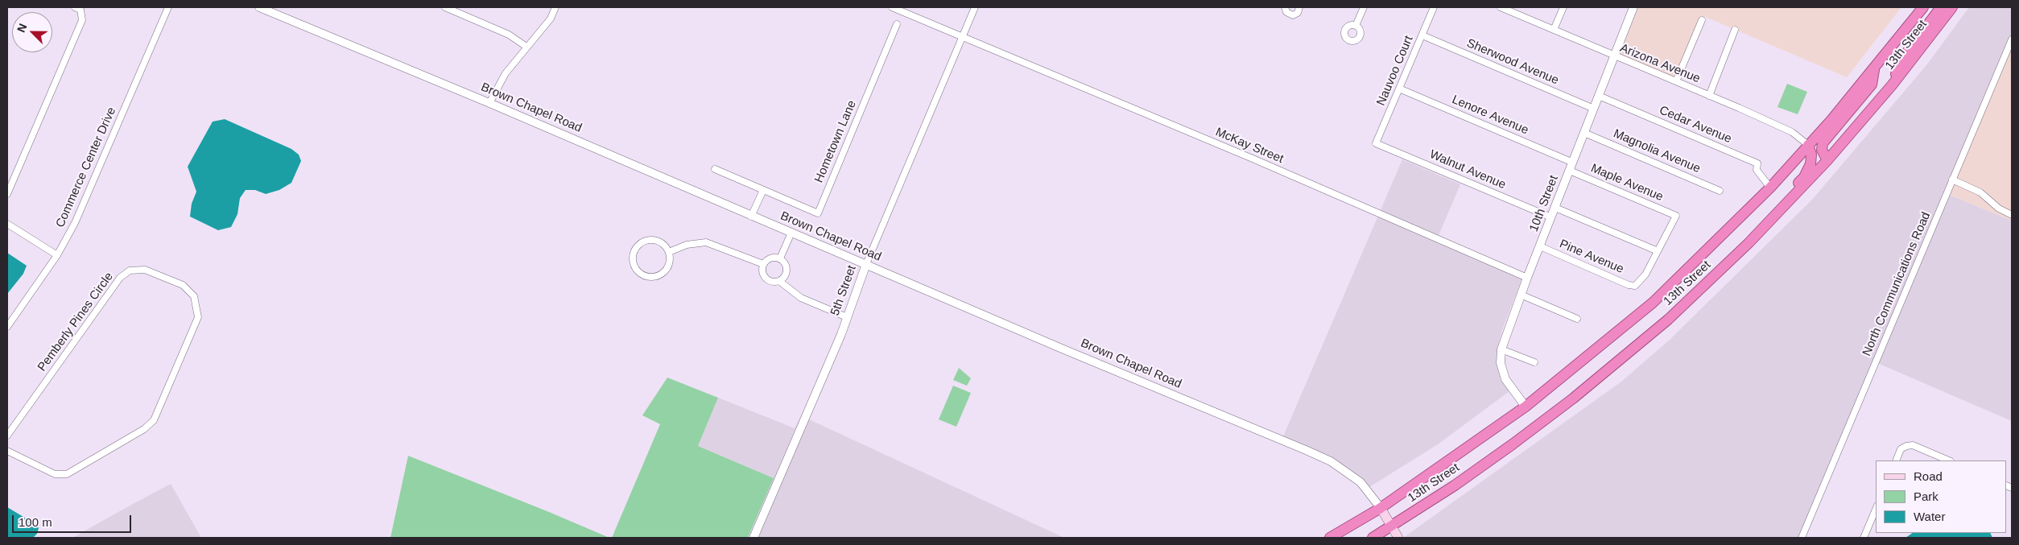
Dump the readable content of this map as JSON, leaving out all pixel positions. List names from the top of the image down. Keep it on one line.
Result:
{"streets":{"highway":["13th Street"],"street":["Sherwood Avenue","Arizona Avenue","Nauvoo Court","Brown Chapel Road","Lenore Avenue","Cedar Avenue","Hometown Lane","McKay Street","Magnolia Avenue","Commerce Center Drive","Walnut Avenue","Maple Avenue","10th Street","Pine Avenue","North Communications Road","5th Street","Pemberly Pines Circle"]},"crossings":[["13th Street","Arizona Avenue"],["13th Street","Brown Chapel Road"],["13th Street","Cedar Avenue"],["13th Street","10th Street"],["Sherwood Avenue","Nauvoo Court"],["Sherwood Avenue","10th Street"],["Arizona Avenue","10th Street"],["Nauvoo Court","Lenore Avenue"],["Nauvoo Court","Walnut Avenue"],["Brown Chapel Road","5th Street"],["Lenore Avenue","Maple Avenue"],["Lenore Avenue","10th Street"],["Cedar Avenue","10th Street"],["McKay Street","10th Street"],["McKay Street","5th Street"],["Magnolia Avenue","10th Street"],["Walnut Avenue","10th Street"],["Maple Avenue","10th Street"],["Maple Avenue","Pine Avenue"],["10th Street","Pine Avenue"]],"legend":["Road","Park","Water"],"scale_bar":"100 m","north":"top left"}
